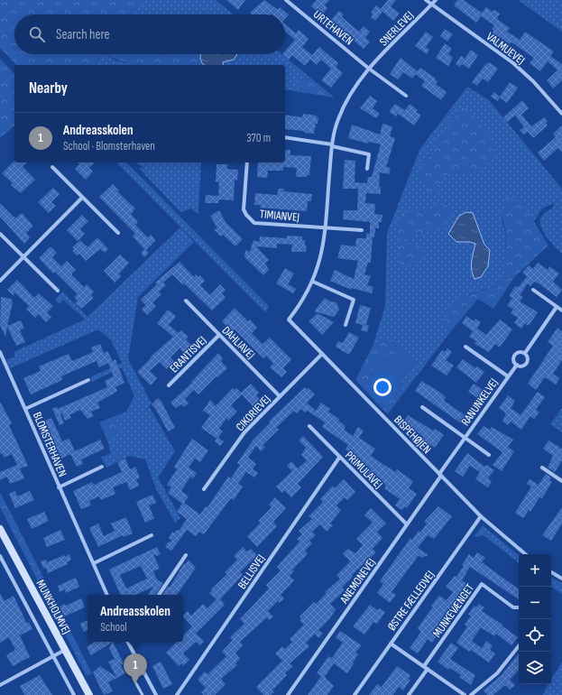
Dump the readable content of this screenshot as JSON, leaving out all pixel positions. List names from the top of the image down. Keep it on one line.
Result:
{"streets":{"street":["URTEHAVEN","SNERLEVEJ","VALMUEVEJ","TIMIANVEJ","DAHLIAVEJ","ERANTISVEJ","RANUNKELVEJ","CIKORIEVEJ","BISPEHØJEN","BLOMSTERHAVEN","PRIMULAVEJ","BELLISVEJ","ANEMONEVEJ","ØSTRE FÆLLEDVEJ","MUNKHOLMVEJ","MUNKEVÆNGET"]},"crossings":[["URTEHAVEN","SNERLEVEJ"],["SNERLEVEJ","VALMUEVEJ"],["SNERLEVEJ","TIMIANVEJ"],["SNERLEVEJ","BISPEHØJEN"],["DAHLIAVEJ","ERANTISVEJ"],["DAHLIAVEJ","CIKORIEVEJ"],["RANUNKELVEJ","BISPEHØJEN"],["RANUNKELVEJ","ANEMONEVEJ"],["CIKORIEVEJ","BISPEHØJEN"],["BISPEHØJEN","ANEMONEVEJ"],["BISPEHØJEN","ØSTRE FÆLLEDVEJ"],["PRIMULAVEJ","BELLISVEJ"],["PRIMULAVEJ","ANEMONEVEJ"]],"page":{"search":"Search here","heading":"Nearby","list":[{"mark":"1","name":"Andreasskolen","note":"School · Blomsterhaven","value":"370 m"}],"map_buttons":["+","−"],"popup":["Andreasskolen","School"],"pins":"1"}}
